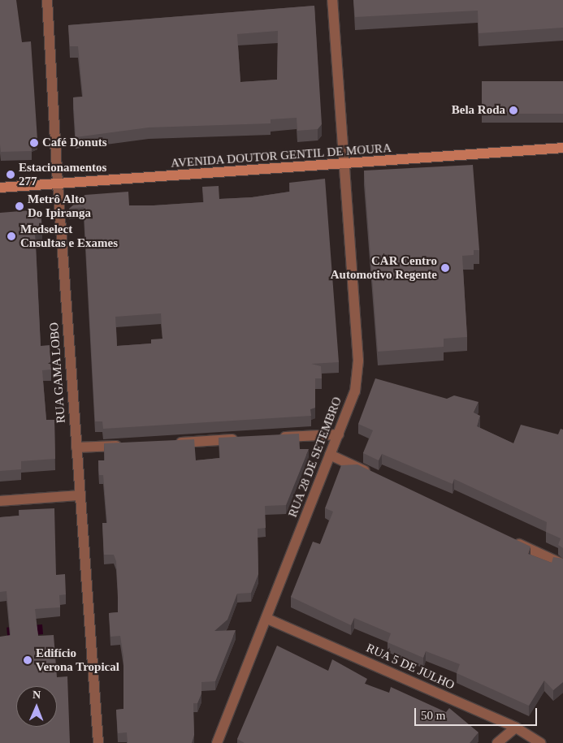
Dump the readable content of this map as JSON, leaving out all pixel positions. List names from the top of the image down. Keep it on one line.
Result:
{"streets":{"main road":["AVENIDA DOUTOR GENTIL DE MOURA"],"street":["RUA GAMA LOBO","RUA 28 DE SETEMBRO","RUA 5 DE JULHO"]},"crossings":[["AVENIDA DOUTOR GENTIL DE MOURA","RUA GAMA LOBO"],["AVENIDA DOUTOR GENTIL DE MOURA","RUA 28 DE SETEMBRO"],["RUA 28 DE SETEMBRO","RUA 5 DE JULHO"]],"places":["Bela Roda","Café Donuts","Estacionamentos 277","Metrô Alto Do Ipiranga","Medselect Cnsultas e Exames","CAR Centro Automotivo Regente","Edifício Verona Tropical"],"scale_bar":"50 m","north":"top"}
